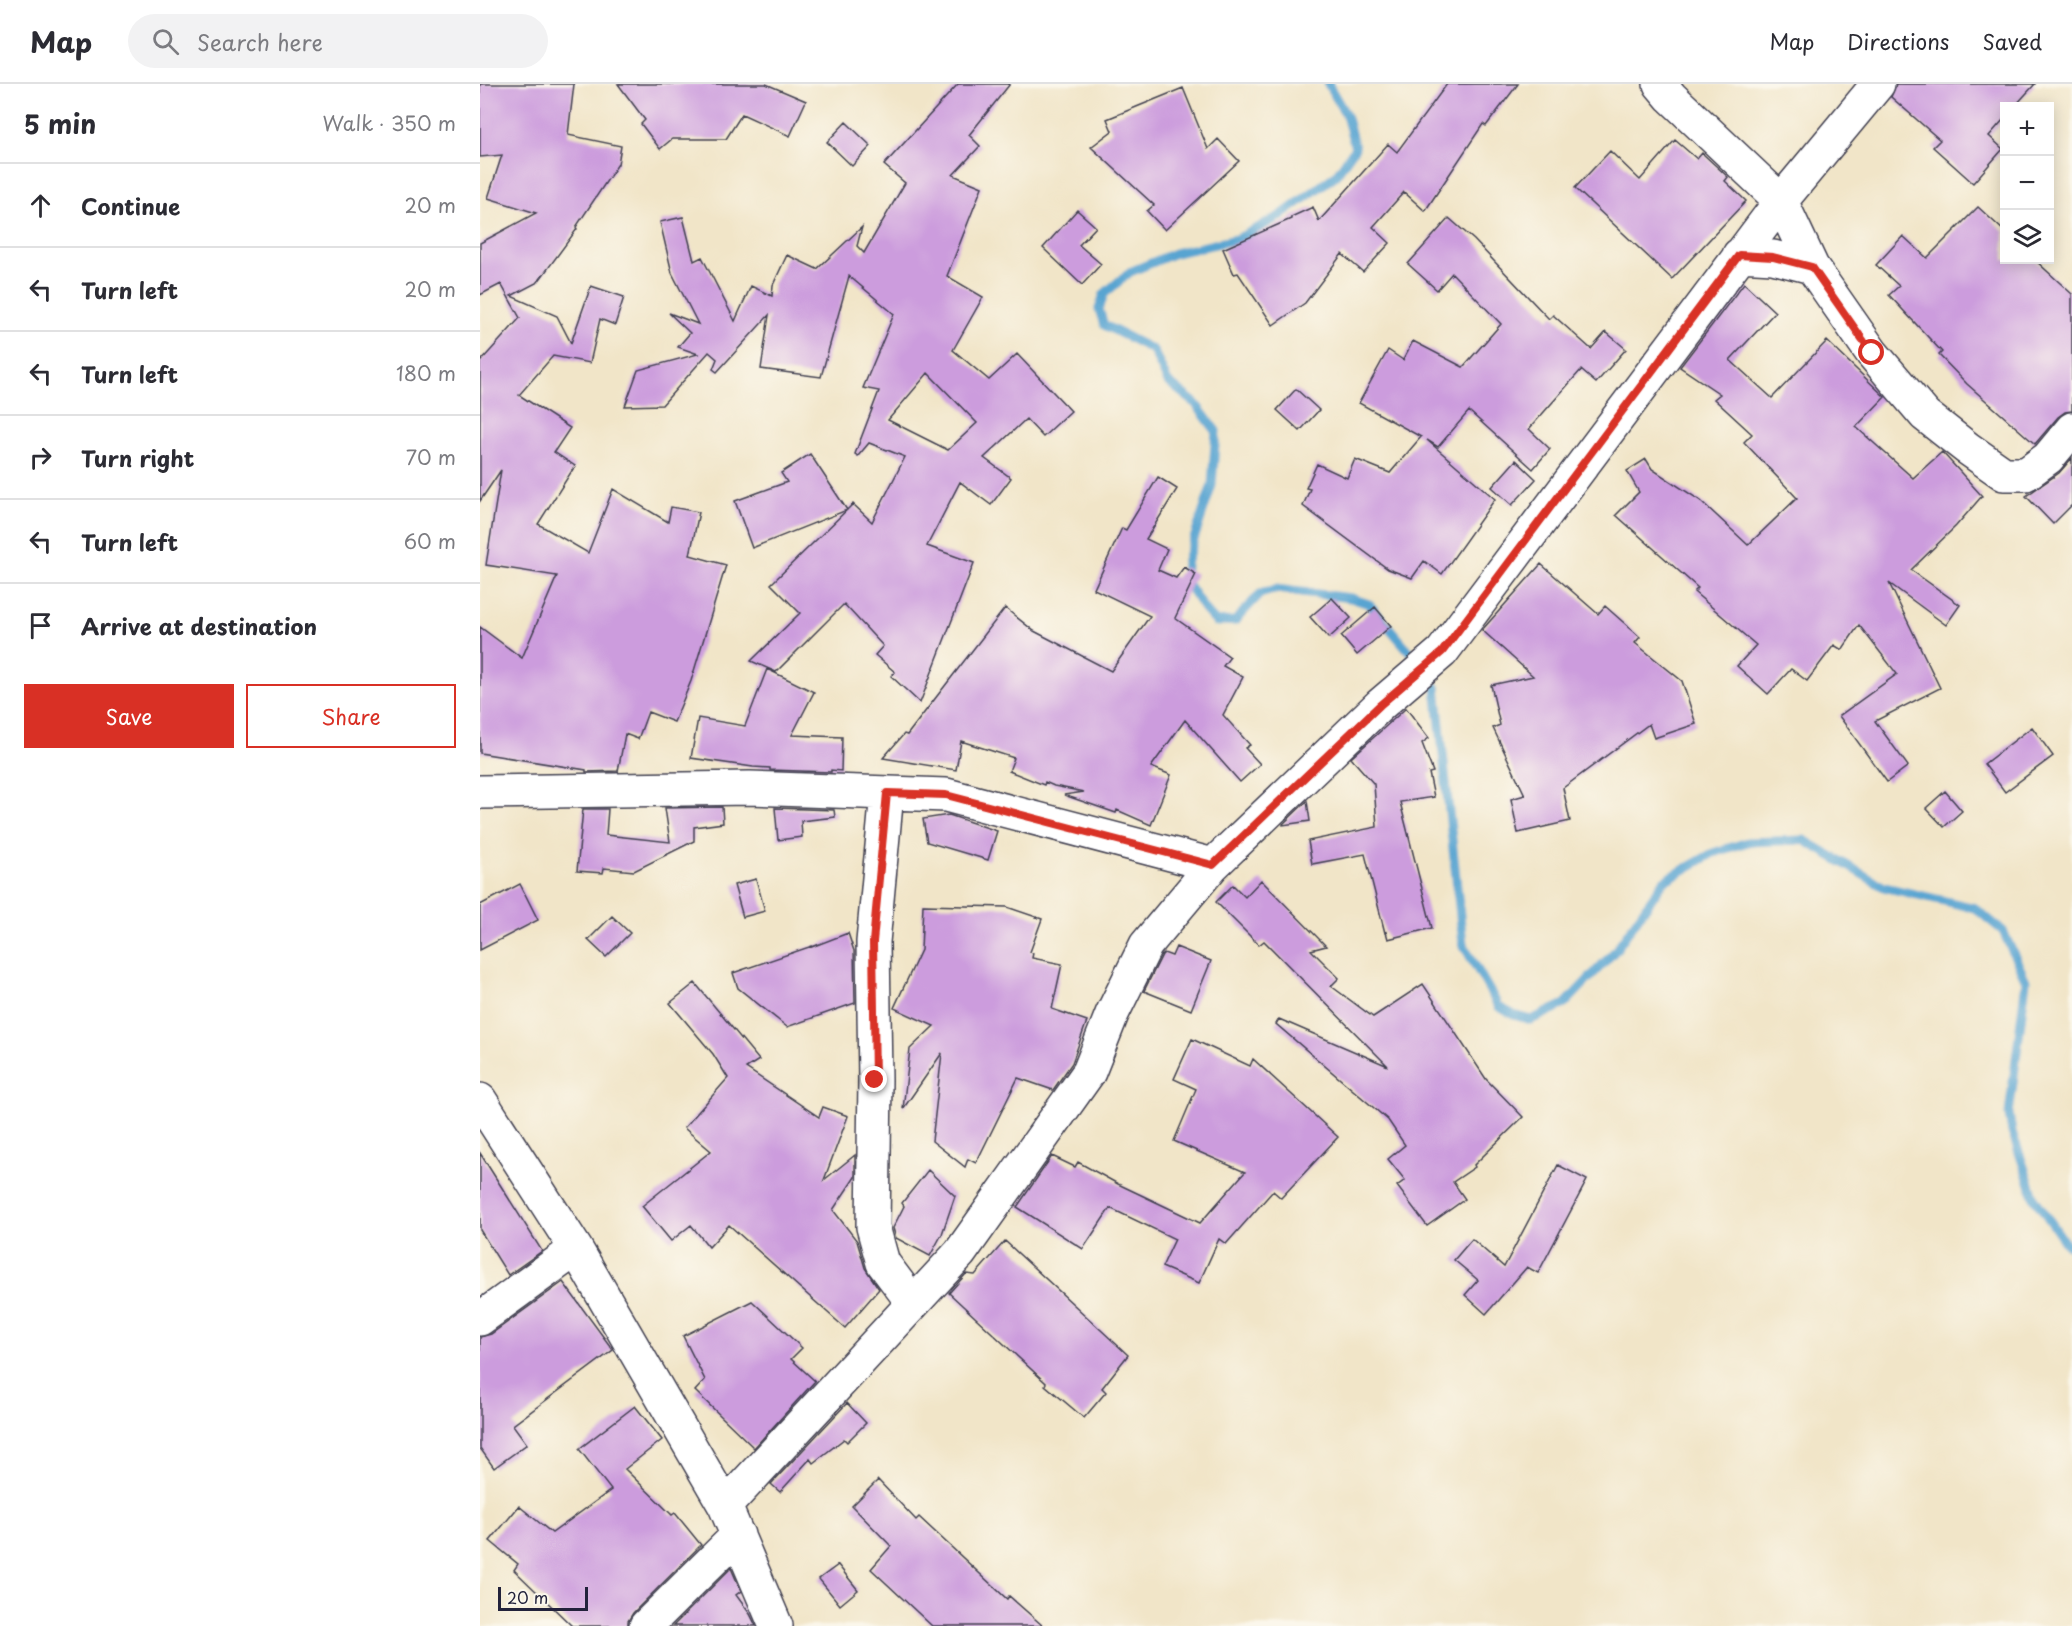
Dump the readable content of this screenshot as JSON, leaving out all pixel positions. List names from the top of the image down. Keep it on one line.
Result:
{"scale_bar":"20 m","page":{"header":"Map","search":"Search here","nav":["Map","Directions","Saved"],"heading":["5 min","Walk · 350 m"],"map_buttons":["+","−"],"list":[["Continue","20 m"],["Turn left","20 m"],["Turn left","180 m"],["Turn right","70 m"],["Turn left","60 m"],"Arrive at destination"],"buttons":["Save","Share"],"scale":"20 m"}}
